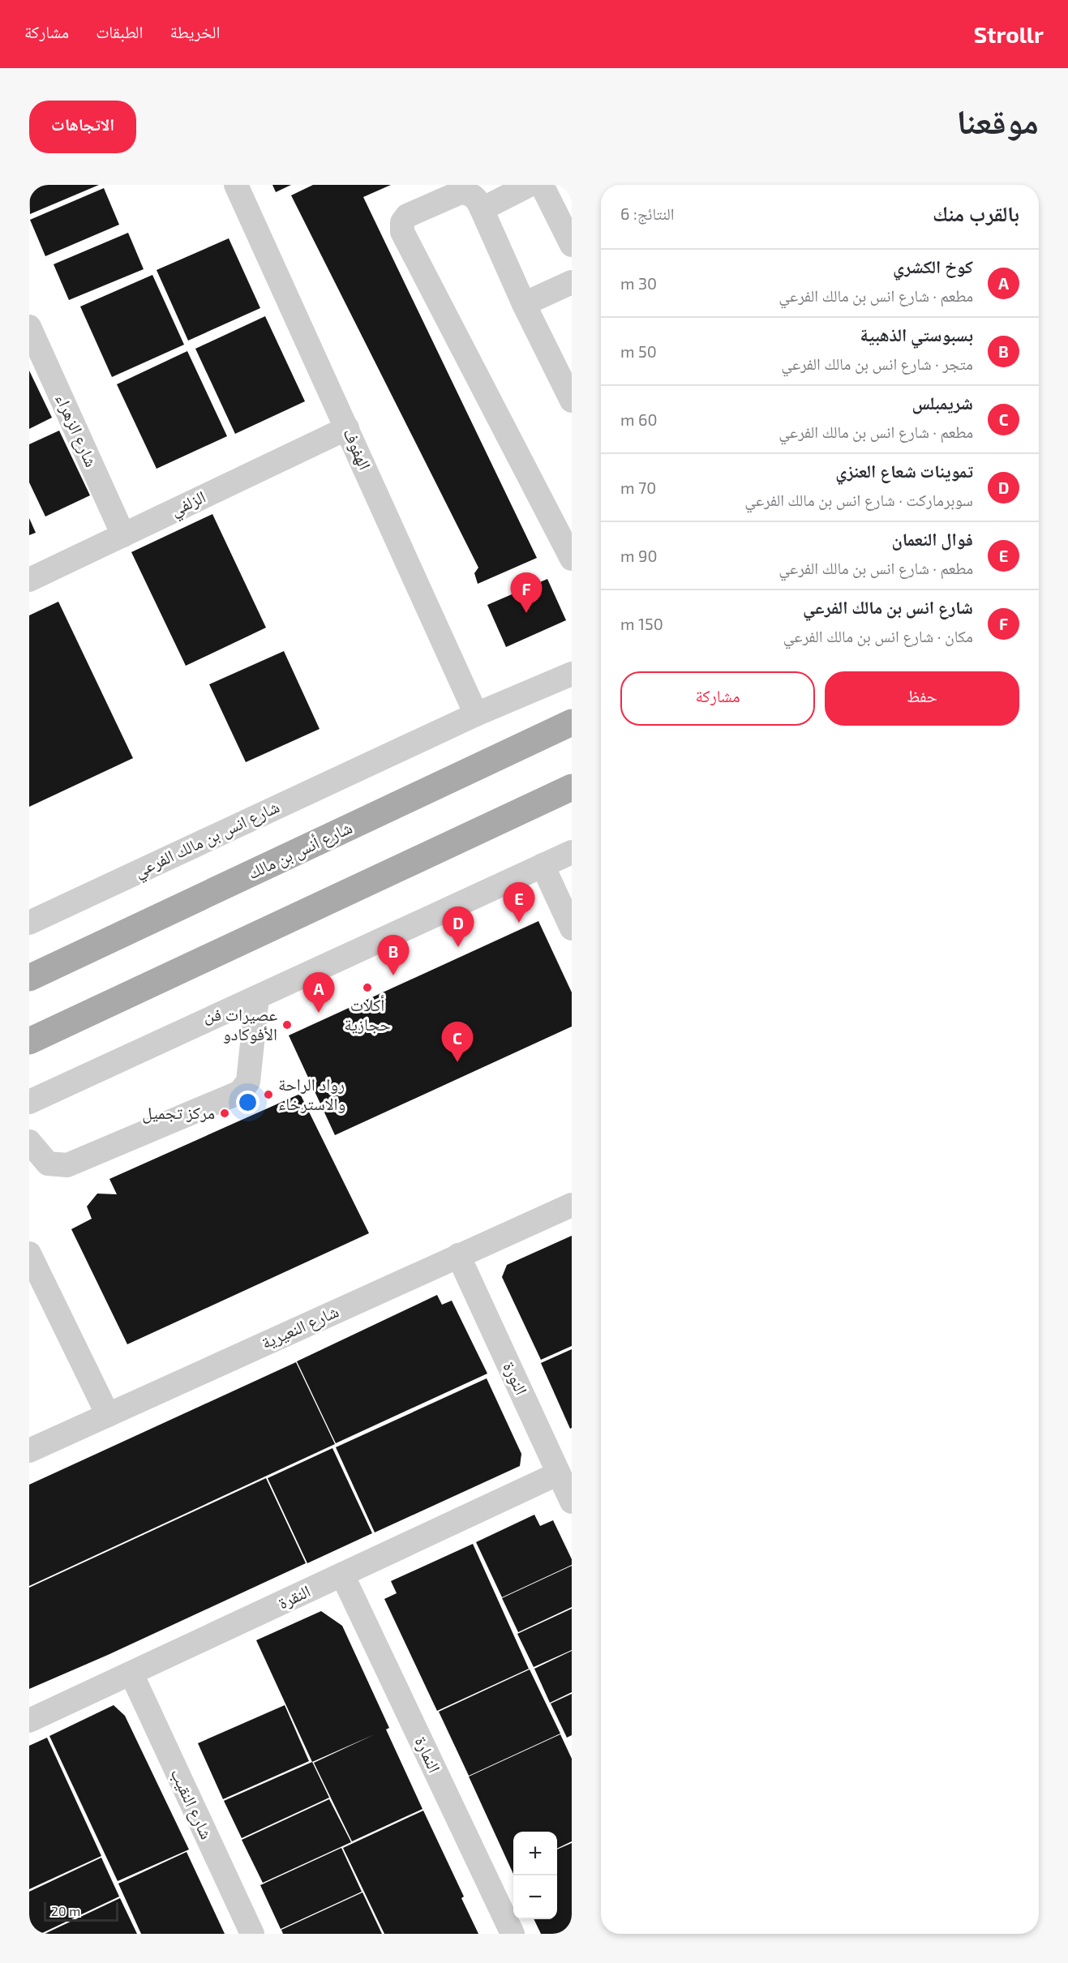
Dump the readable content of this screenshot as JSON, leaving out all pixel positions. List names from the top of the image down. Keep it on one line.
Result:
{"streets":{"main road":["شارع أنس بن مالك"],"street":["شارع الزهراء","الهفوف","الزلفي","شارع انس بن مالك الفرعي","شارع النعيرية","النورة","النقرة","النمارة","شارع النقيب"]},"crossings":[["شارع الزهراء","الزلفي"],["الهفوف","الزلفي"],["الهفوف","شارع انس بن مالك الفرعي"],["شارع النعيرية","النورة"],["النورة","النقرة"],["النقرة","النمارة"],["النقرة","شارع النقيب"]],"places":["أكلات حجازية","عصيرات فن الأفوكادو","رواد الراحة والاسترخاء","مركز تجميل"],"scale_bar":"20 m","page":{"header":"Strollr","nav":["الخريطة","الطبقات","مشاركة"],"title":"موقعنا","buttons":["الاتجاهات",["حفظ","مشاركة"]],"heading":["بالقرب منك","النتائج: 6"],"list":[{"mark":"A","name":"كوخ الكشري","note":"مطعم · شارع انس بن مالك الفرعي","value":"30 m"},{"mark":"B","name":"بسبوستي الذهبية","note":"متجر · شارع انس بن مالك الفرعي","value":"50 m"},{"mark":"C","name":"شريمبلس","note":"مطعم · شارع انس بن مالك الفرعي","value":"60 m"},{"mark":"D","name":"تموينات شعاع العنزي","note":"سوبرماركت · شارع انس بن مالك الفرعي","value":"70 m"},{"mark":"E","name":"فوال النعمان","note":"مطعم · شارع انس بن مالك الفرعي","value":"90 m"},{"mark":"F","name":"شارع انس بن مالك الفرعي","note":"مكان · شارع انس بن مالك الفرعي","value":"150 m"}],"pins":["F","E","D","B","A","C"],"map_buttons":["+","−"],"scale":"20 m"}}
